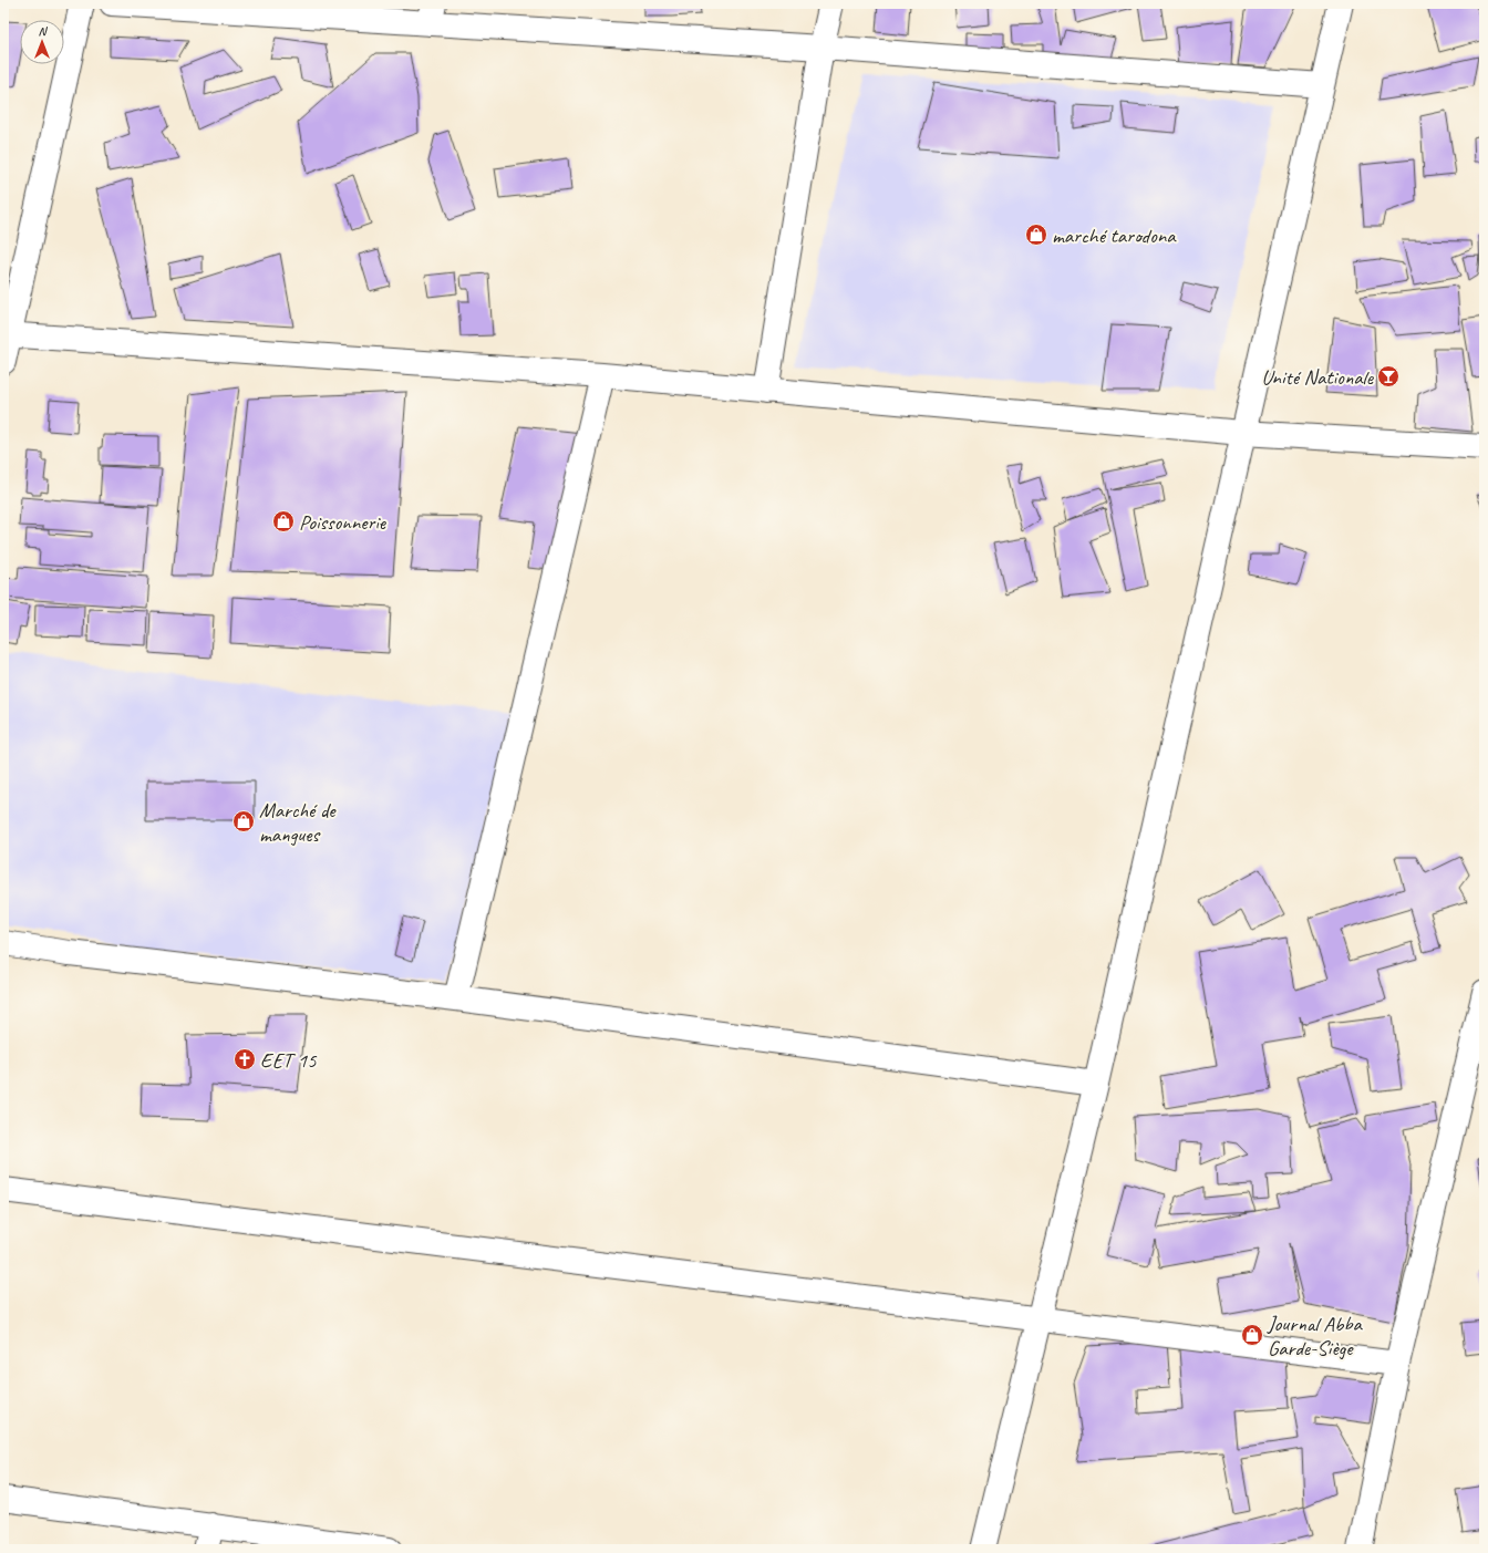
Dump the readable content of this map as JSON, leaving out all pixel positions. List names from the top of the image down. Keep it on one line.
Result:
{"places":{"shop":["marché tarodona","Poissonnerie","Marché de mangues","Journal Abba Garde-Siège"],"bar":["Unité Nationale"],"church":["EET 15"]},"north":"top"}
